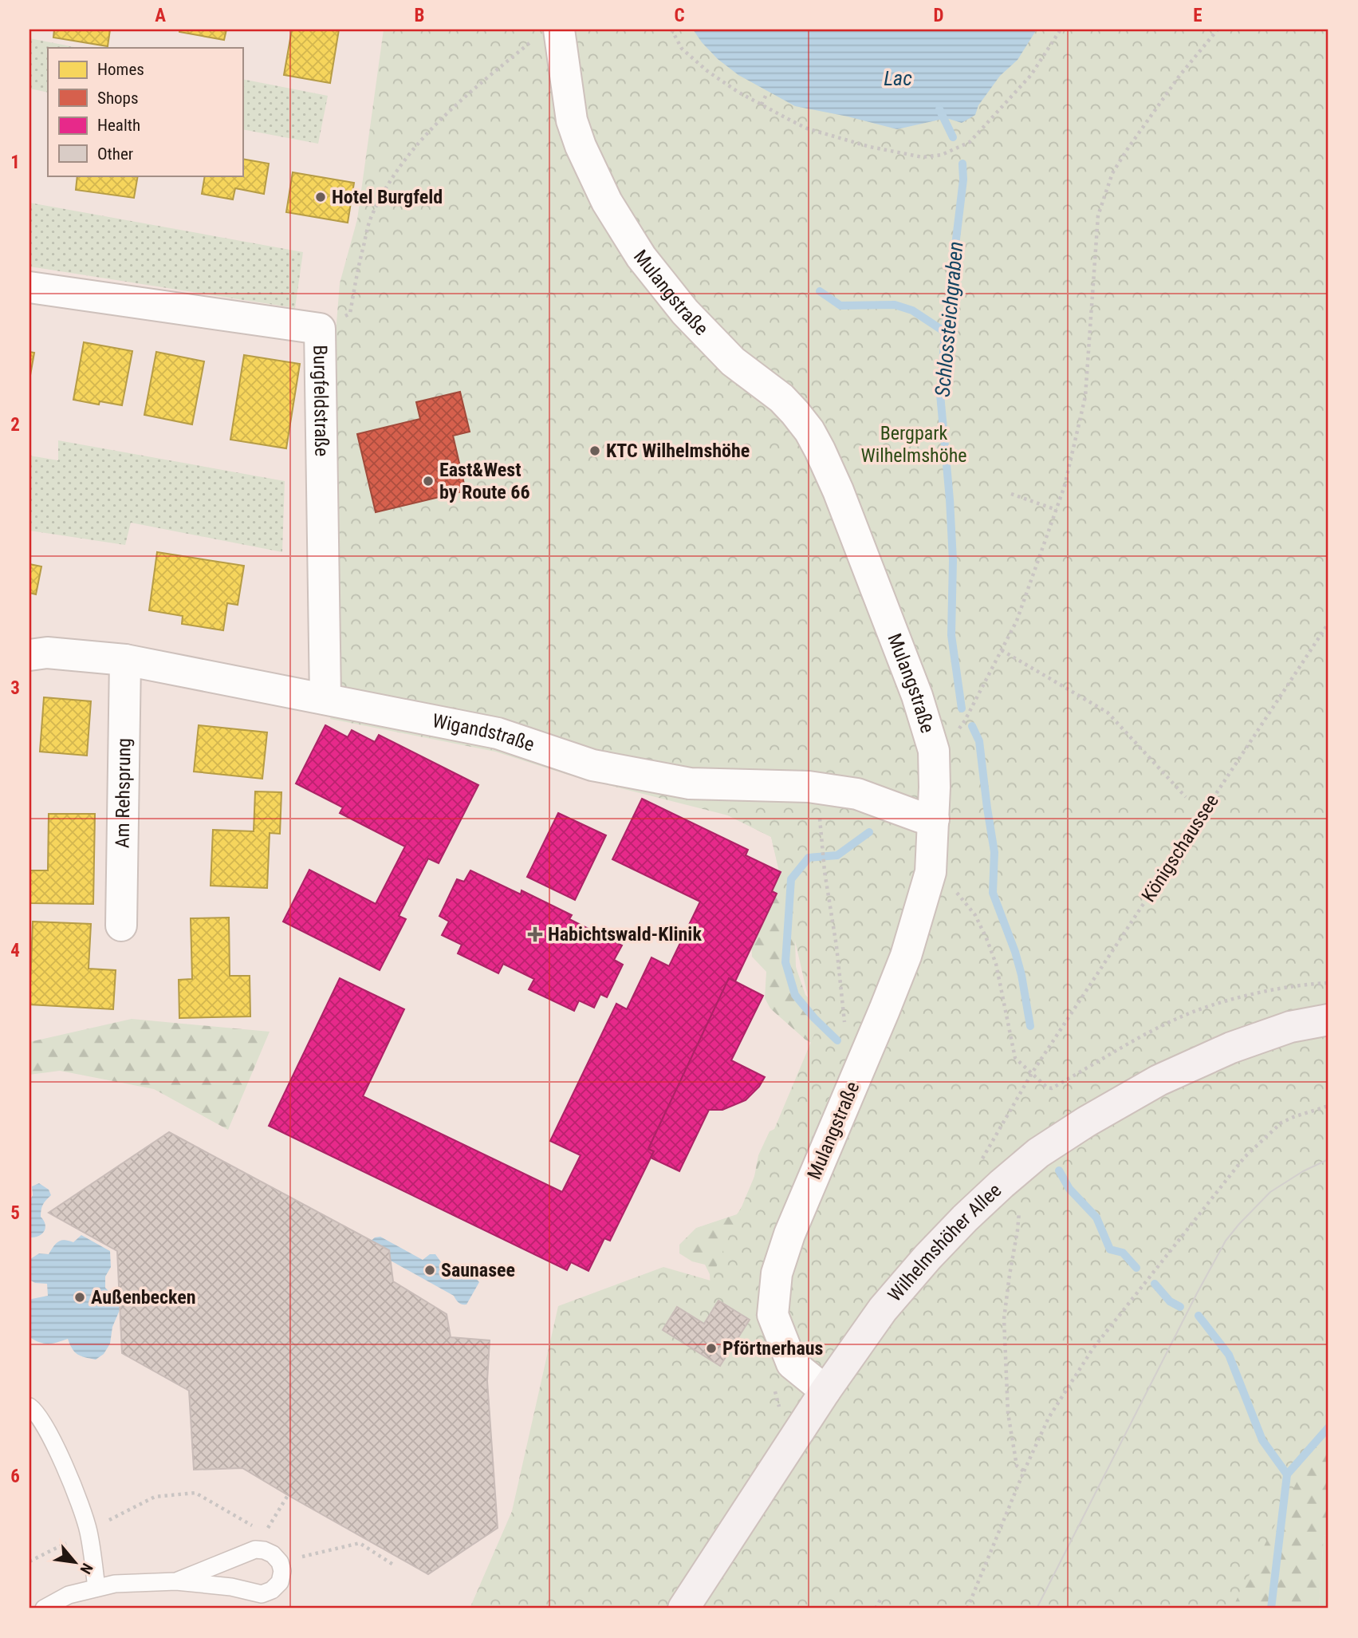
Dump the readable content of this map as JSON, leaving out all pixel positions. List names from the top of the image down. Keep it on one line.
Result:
{"streets":{"main road":["Wilhelmshöher Allee"],"street":["Mulangstraße","Burgfeldstraße","Wigandstraße","Am Rehsprung"],"path":["Königschaussee"]},"crossings":[["Mulangstraße","Wigandstraße"],["Mulangstraße","Wilhelmshöher Allee"],["Burgfeldstraße","Wigandstraße"],["Wigandstraße","Am Rehsprung"],["Königschaussee","Wilhelmshöher Allee"]],"water":["Lac","Schlossteichgraben"],"parks":["Bergpark Wilhelmshöhe"],"places":{"other":["Hotel Burgfeld","KTC Wilhelmshöhe","East&West by Route 66","Saunasee","Außenbecken","Pförtnerhaus"],"health":["Habichtswald-Klinik"]},"legend":["Homes","Shops","Health","Other"],"north":"bottom right","grid":{"columns":["A","B","C","D","E"],"rows":["1","2","3","4","5","6"]}}
